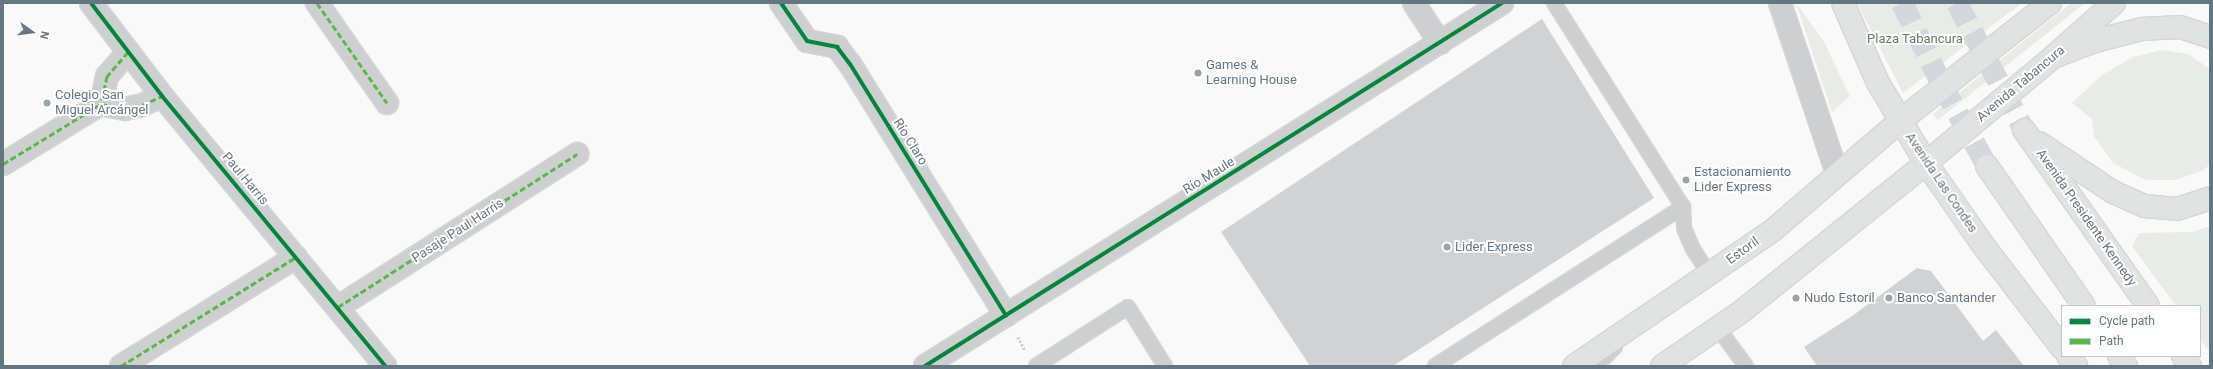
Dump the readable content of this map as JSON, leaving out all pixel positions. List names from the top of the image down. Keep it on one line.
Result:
{"streets":{"main road":["Avenida Tabancura","Avenida Las Condes","Avenida Presidente Kennedy","Estoril"],"street":["Río Claro","Río Maule","Paul Harris","Pasaje Paul Harris"]},"crossings":[["Avenida Tabancura","Avenida Las Condes"],["Río Claro","Río Maule"],["Paul Harris","Pasaje Paul Harris"],["Avenida Las Condes","Estoril"]],"parks":["Plaza Tabancura"],"places":["Games & Learning House","Colegio San Miguel Arcángel","Estacionamiento Lider Express","Lider Express","Nudo Estoril","Banco Santander"],"legend":["Cycle path","Path"],"north":"right"}
